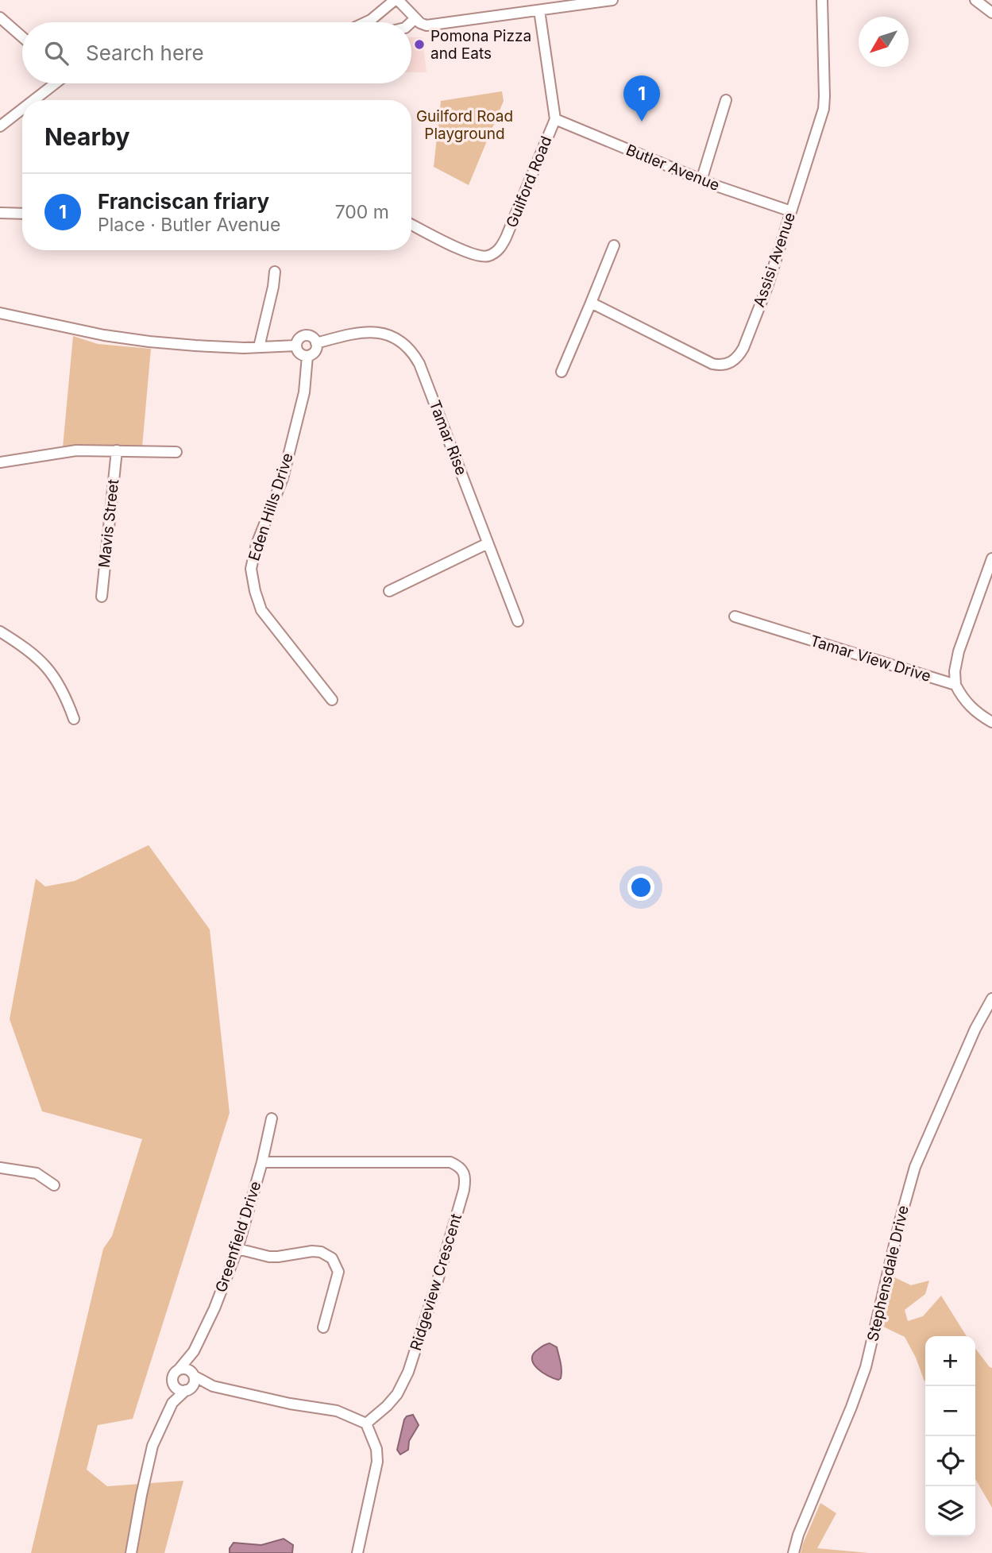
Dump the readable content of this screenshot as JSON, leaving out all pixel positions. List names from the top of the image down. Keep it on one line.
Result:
{"streets":{"street":["Butler Avenue","Guilford Road","Assisi Avenue","Tamar Rise","Eden Hills Drive","Mavis Street","Tamar View Drive","Greenfield Drive","Stephensdale Drive","Ridgeview Crescent"]},"crossings":[["Butler Avenue","Guilford Road"],["Butler Avenue","Assisi Avenue"],["Tamar Rise","Eden Hills Drive"],["Greenfield Drive","Ridgeview Crescent"]],"parks":["Guilford Road Playground"],"places":["Pomona Pizza and Eats"],"north":"bottom left","page":{"search":"Search here","pins":"1","heading":"Nearby","list":[{"mark":"1","name":"Franciscan friary","note":"Place · Butler Avenue","value":"700 m"}],"map_buttons":["+","−"]}}
